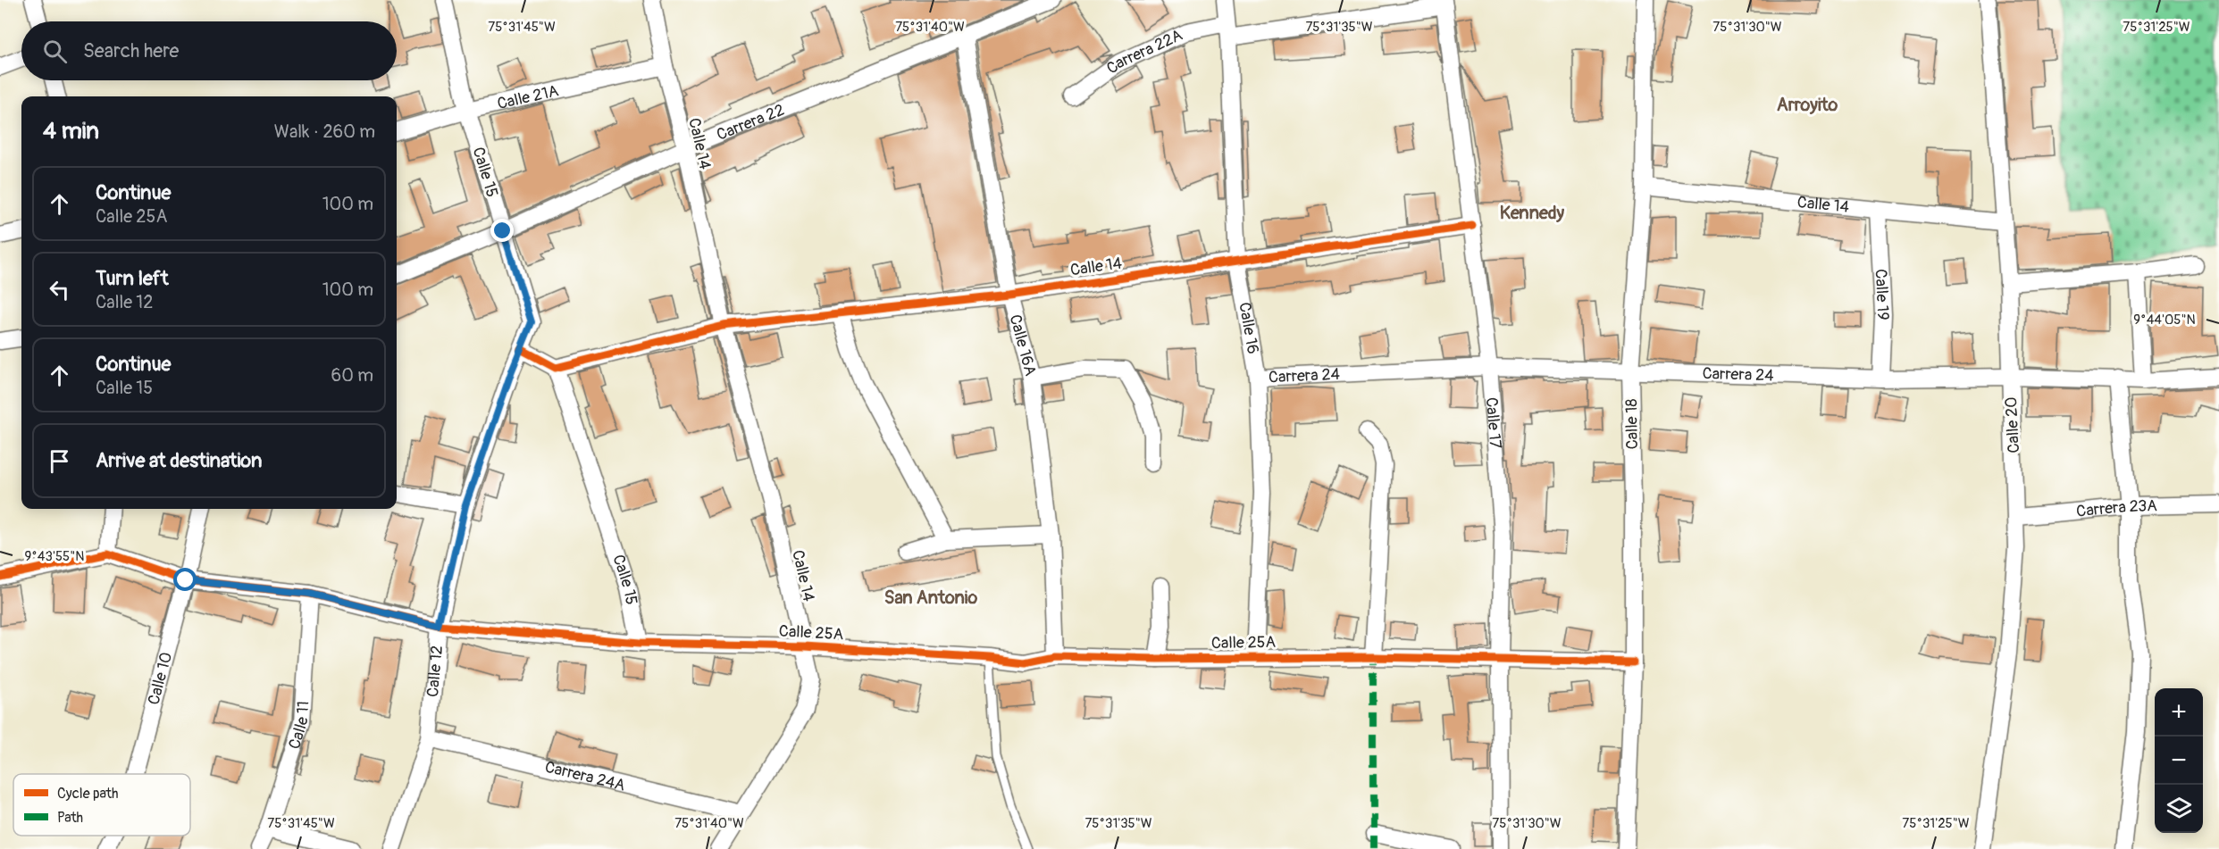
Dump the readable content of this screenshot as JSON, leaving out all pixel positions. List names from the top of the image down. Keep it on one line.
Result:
{"streets":{"street":["Carrera 22A","Calle 21A","Carrera 22","Calle 14","Calle 15","Calle 19","Calle 16","Calle 16A","Carrera 24","Calle 17","Calle 18","Calle 20","Carrera 23A","Calle 25A","Calle 12","Calle 10","Calle 11","Carrera 24A"]},"crossings":[["Carrera 22A","Calle 16"],["Carrera 22A","Calle 17"],["Calle 21A","Calle 14"],["Calle 21A","Calle 15"],["Carrera 22","Calle 14"],["Carrera 22","Calle 15"],["Carrera 22","Calle 16A"],["Calle 14","Calle 15"],["Calle 14","Calle 19"],["Calle 14","Calle 16"],["Calle 14","Calle 16A"],["Calle 14","Calle 17"],["Calle 14","Calle 18"],["Calle 14","Calle 20"],["Calle 14","Calle 25A"],["Calle 14","Carrera 24A"],["Calle 15","Calle 25A"],["Calle 15","Calle 12"],["Calle 19","Carrera 24"],["Calle 16","Carrera 24"],["Calle 16","Calle 25A"],["Calle 16A","Calle 25A"],["Carrera 24","Calle 17"],["Carrera 24","Calle 18"],["Carrera 24","Calle 20"],["Calle 17","Calle 25A"],["Calle 18","Calle 25A"],["Calle 20","Carrera 23A"],["Calle 25A","Calle 12"],["Calle 25A","Calle 10"],["Calle 25A","Calle 11"],["Calle 12","Carrera 24A"]],"districts":["Arroyito","Kennedy","San Antonio"],"legend":["Cycle path","Path"],"page":{"search":"Search here","heading":["4 min","Walk · 260 m"],"list":[["Continue","Calle 25A","100 m"],["Turn left","Calle 12","100 m"],["Continue","Calle 15","60 m"],"Arrive at destination"],"map_buttons":["+","−"]},"coordinates":["75°31'45\"W","75°31'40\"W","75°31'35\"W","75°31'30\"W","75°31'25\"W","9°44'05\"N","9°43'55\"N"]}
